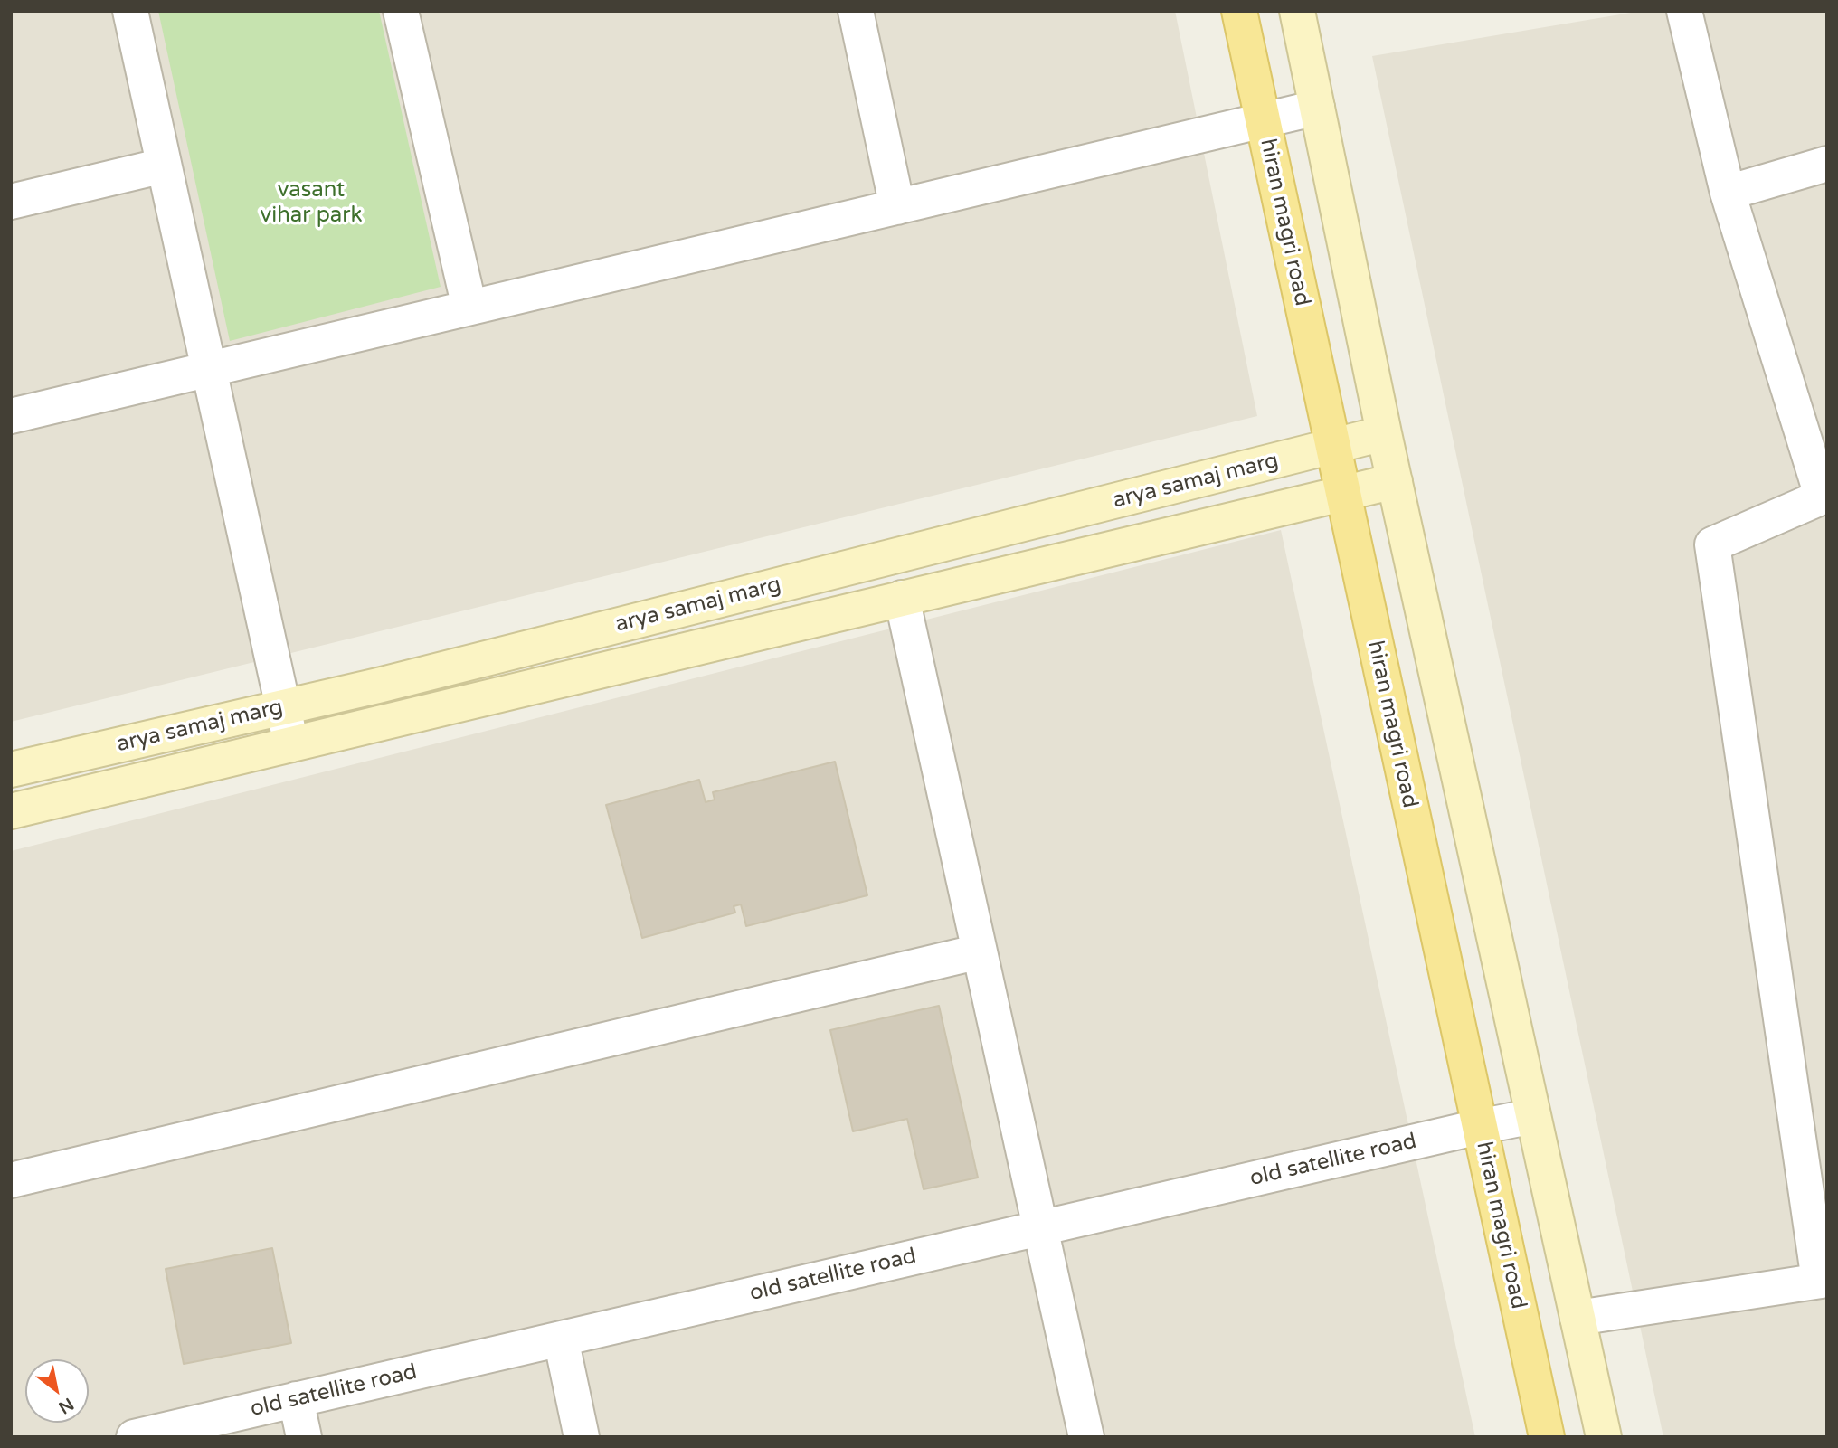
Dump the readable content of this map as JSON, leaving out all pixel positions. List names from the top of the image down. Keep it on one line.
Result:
{"streets":{"main road":["hiran magri road"],"street":["arya samaj marg","old satellite road"]},"crossings":[["hiran magri road","arya samaj marg"],["hiran magri road","old satellite road"]],"parks":["vasant vihar park"],"north":"bottom right"}
